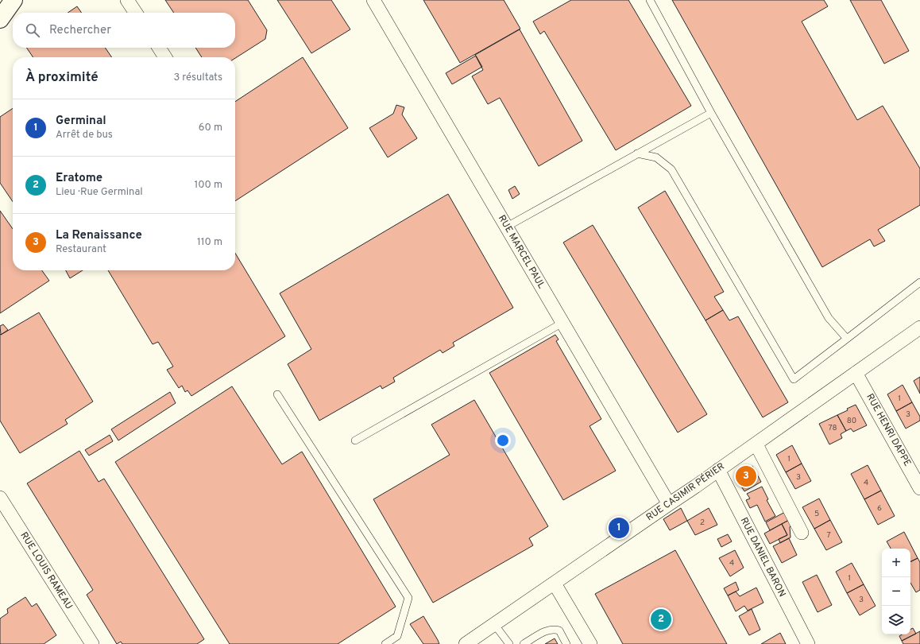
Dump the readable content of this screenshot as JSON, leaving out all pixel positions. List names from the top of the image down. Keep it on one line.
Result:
{"streets":{"street":["RUE MARCEL PAUL","RUE HENRI DAPPE","RUE CASIMIR PÉRIER","RUE DANIEL BARON","RUE LOUIS RAMEAU"]},"crossings":[["RUE MARCEL PAUL","RUE CASIMIR PÉRIER"],["RUE HENRI DAPPE","RUE CASIMIR PÉRIER"],["RUE CASIMIR PÉRIER","RUE DANIEL BARON"]],"house_numbers":["1","3","80","78","1","3","4","6","5","2","7","4","1","3"],"page":{"search":"Rechercher","heading":["À proximité","3 résultats"],"list":[{"mark":"1","name":"Germinal","note":"Arrêt de bus","value":"60 m"},{"mark":"2","name":"Eratome","note":"Lieu · Rue Germinal","value":"100 m"},{"mark":"3","name":"La Renaissance","note":"Restaurant","value":"110 m"}],"pins":["3","1","2"],"map_buttons":["+","−"]}}
